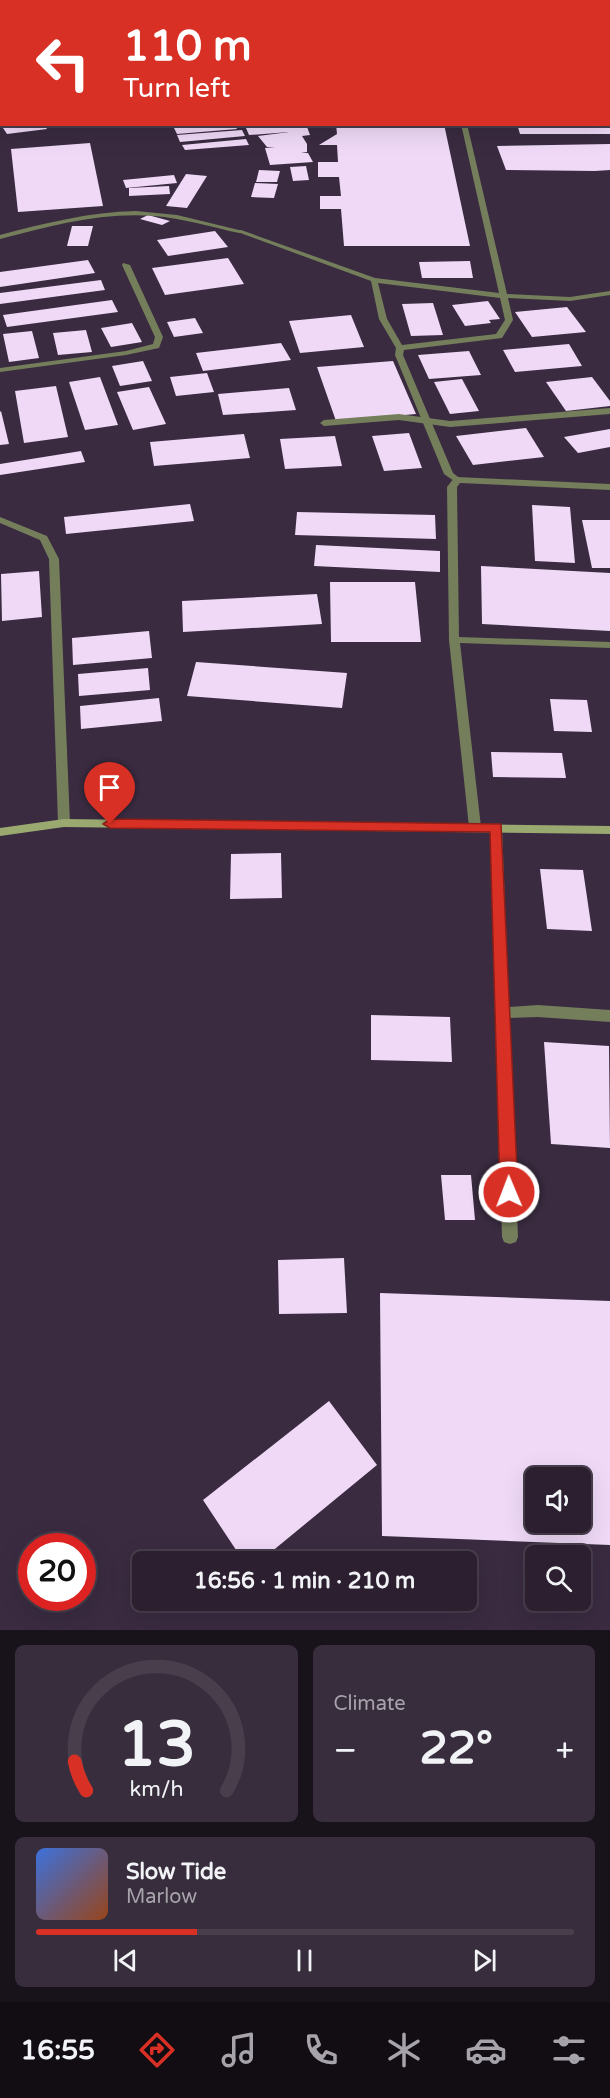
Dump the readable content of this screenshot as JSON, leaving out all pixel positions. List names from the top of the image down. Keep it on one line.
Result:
{"page":{"turn":["110 m","Turn left"],"limit":"20","trip":"16:56 · 1 min · 210 m","tile":"Climate","heat":["−","22°","+"],"song":["Slow Tide","Marlow"],"tabs":"16:55","gauge":["13","km/h"]}}
